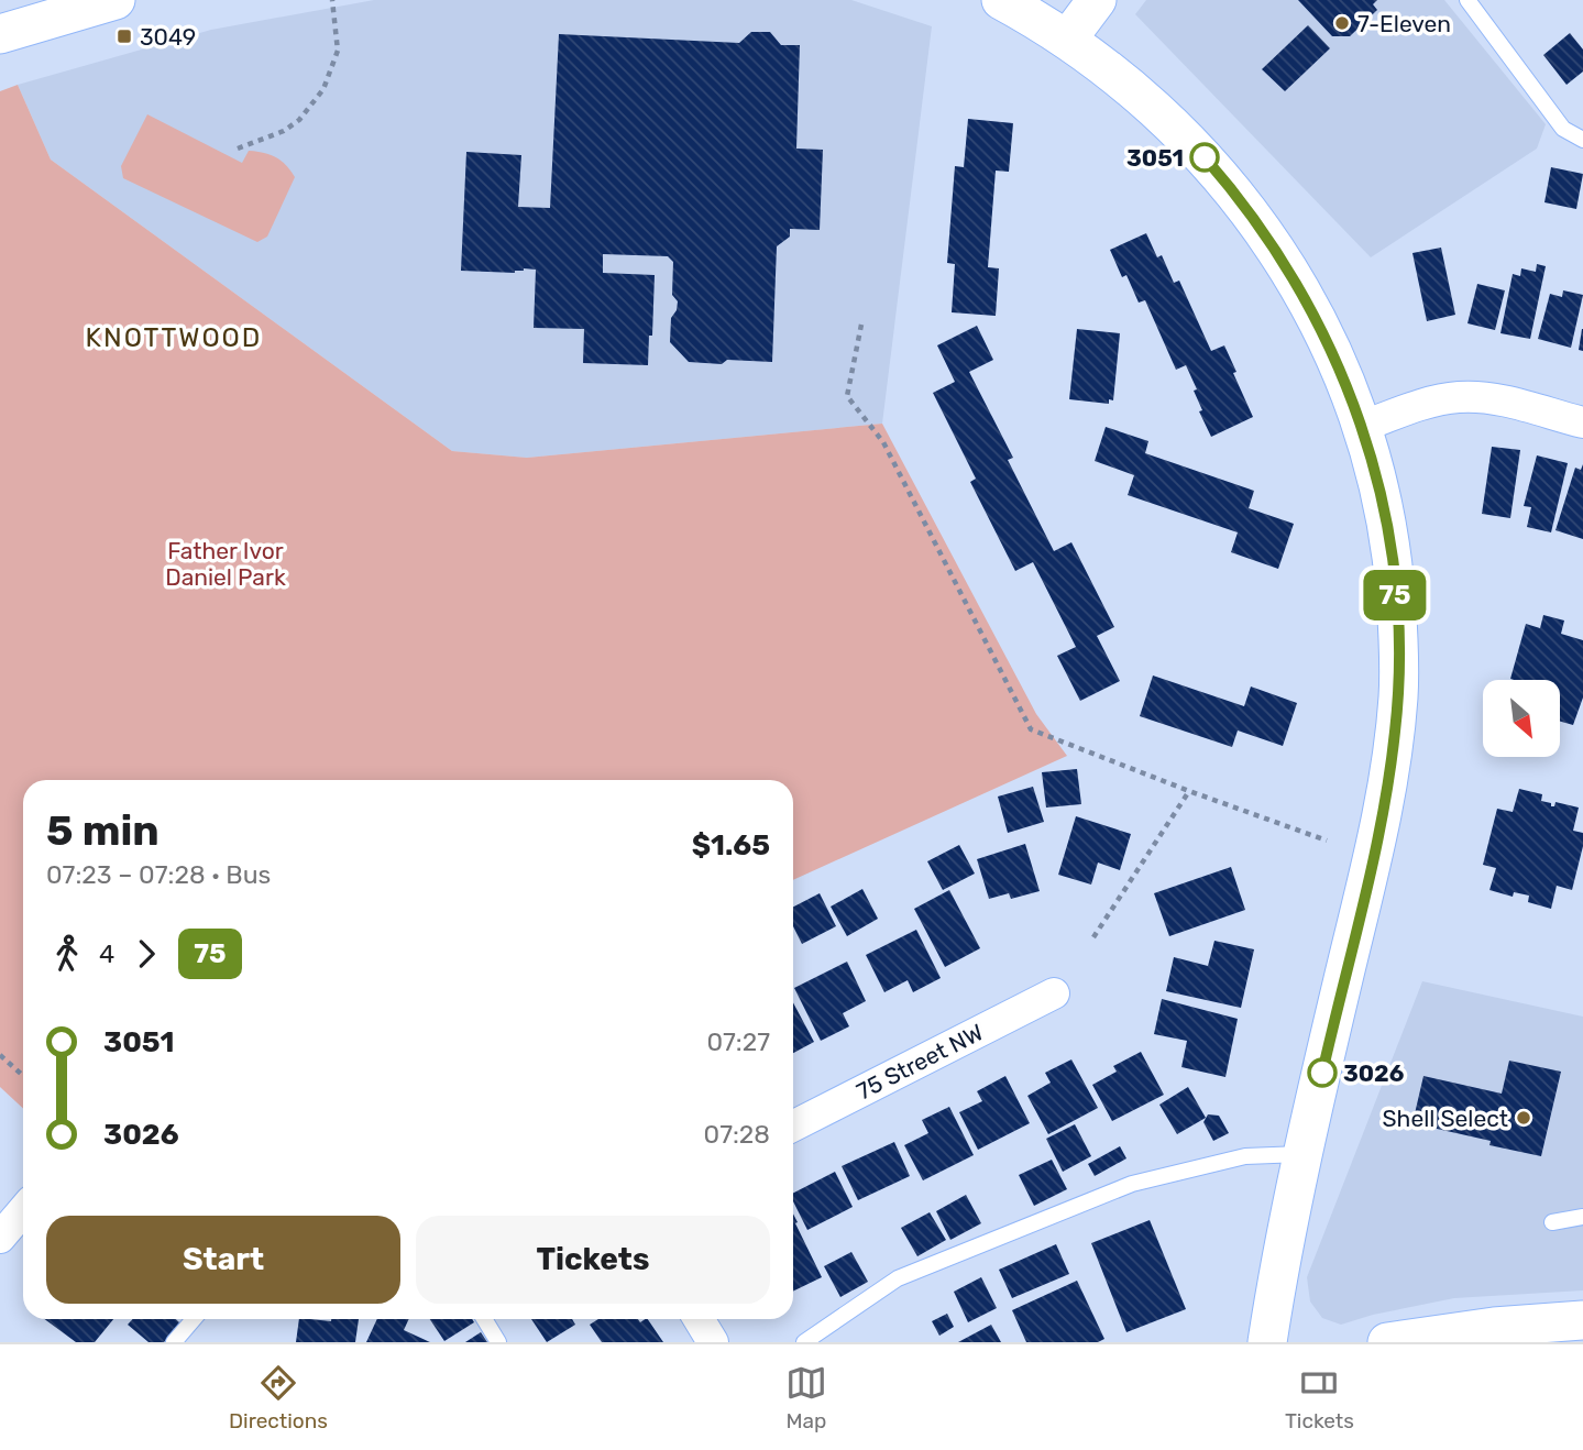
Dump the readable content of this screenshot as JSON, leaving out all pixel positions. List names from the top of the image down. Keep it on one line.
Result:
{"streets":{"street":["75 Street NW"]},"districts":["KNOTTWOOD"],"parks":["Father Ivor Daniel Park"],"places":{"other":["7-Eleven","3051","3026","Shell Select"],"transit":["3049"]},"lines":["bus line 75"],"north":"bottom right","page":{"on_map":"75","heading":["5 min","07:23 – 07:28 · Bus","$1.65"],"legs":["4","75"],"list":[{"name":"3051","value":"07:27"},{"name":"3026","value":"07:28"}],"buttons":["Start","Tickets"],"tabs":["Directions","Map","Tickets"]}}
